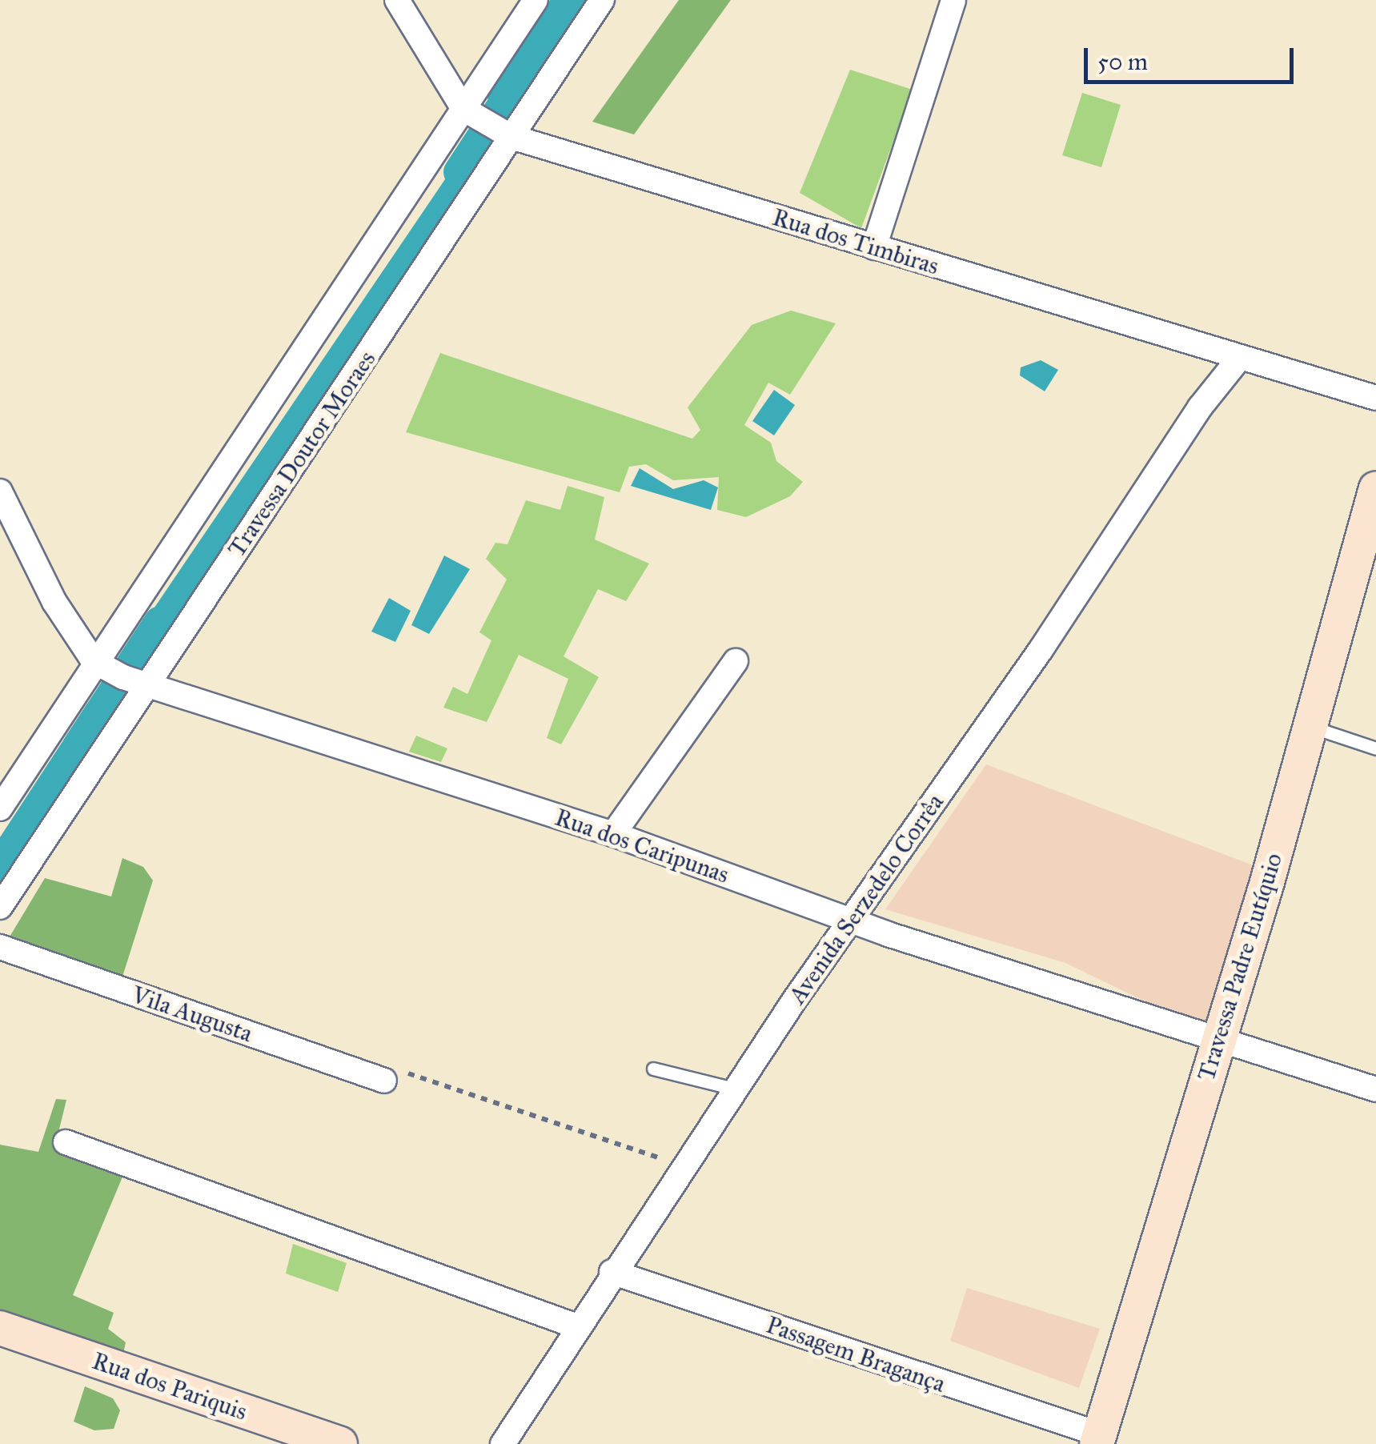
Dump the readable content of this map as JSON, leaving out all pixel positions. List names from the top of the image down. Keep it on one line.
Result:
{"streets":{"main road":["Travessa Padre Eutíquio","Rua dos Pariquis"],"street":["Rua dos Timbiras","Travessa Doutor Moraes","Rua dos Caripunas","Avenida Serzedelo Corrêa","Vila Augusta","Passagem Bragança"]},"crossings":[["Rua dos Timbiras","Travessa Doutor Moraes"],["Rua dos Timbiras","Avenida Serzedelo Corrêa"],["Travessa Doutor Moraes","Rua dos Caripunas"],["Rua dos Caripunas","Avenida Serzedelo Corrêa"],["Rua dos Caripunas","Travessa Padre Eutíquio"],["Avenida Serzedelo Corrêa","Passagem Bragança"],["Travessa Padre Eutíquio","Passagem Bragança"]],"scale_bar":"50 m"}
